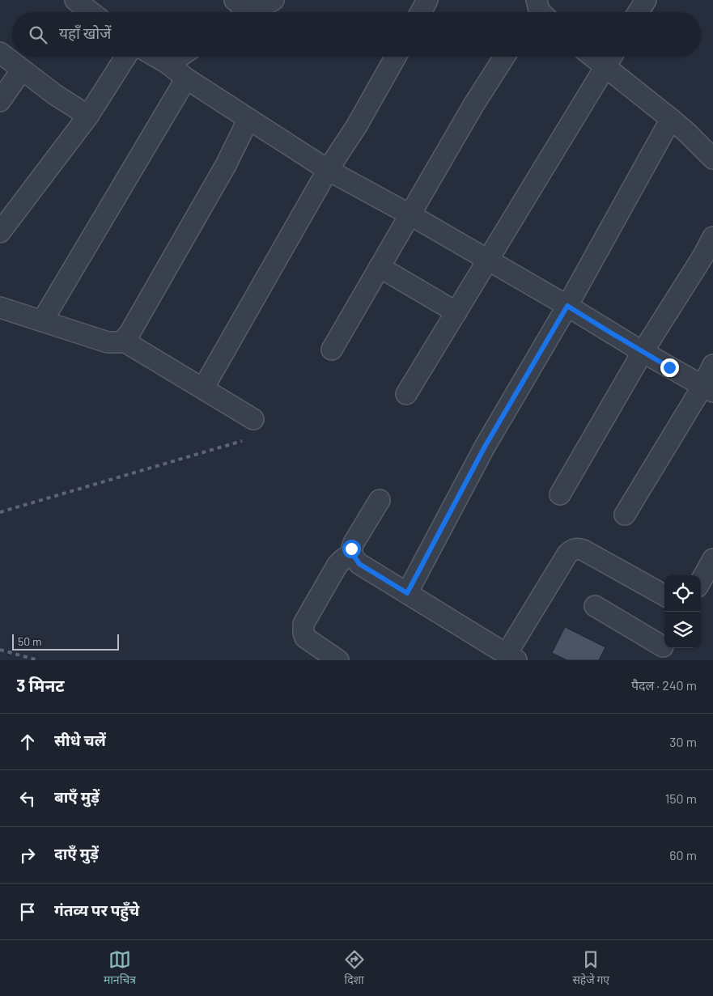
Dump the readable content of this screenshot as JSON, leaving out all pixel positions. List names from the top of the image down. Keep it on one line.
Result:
{"scale_bar":"50 m","page":{"search":"यहाँ खोजें","scale":"50 m","heading":["3 मिनट","पैदल · 240 m"],"list":[["सीधे चलें","30 m"],["बाएँ मुड़ें","150 m"],["दाएँ मुड़ें","60 m"],"गंतव्य पर पहुँचे"],"nav":["मानचित्र","दिशा","सहेजे गए"]}}
